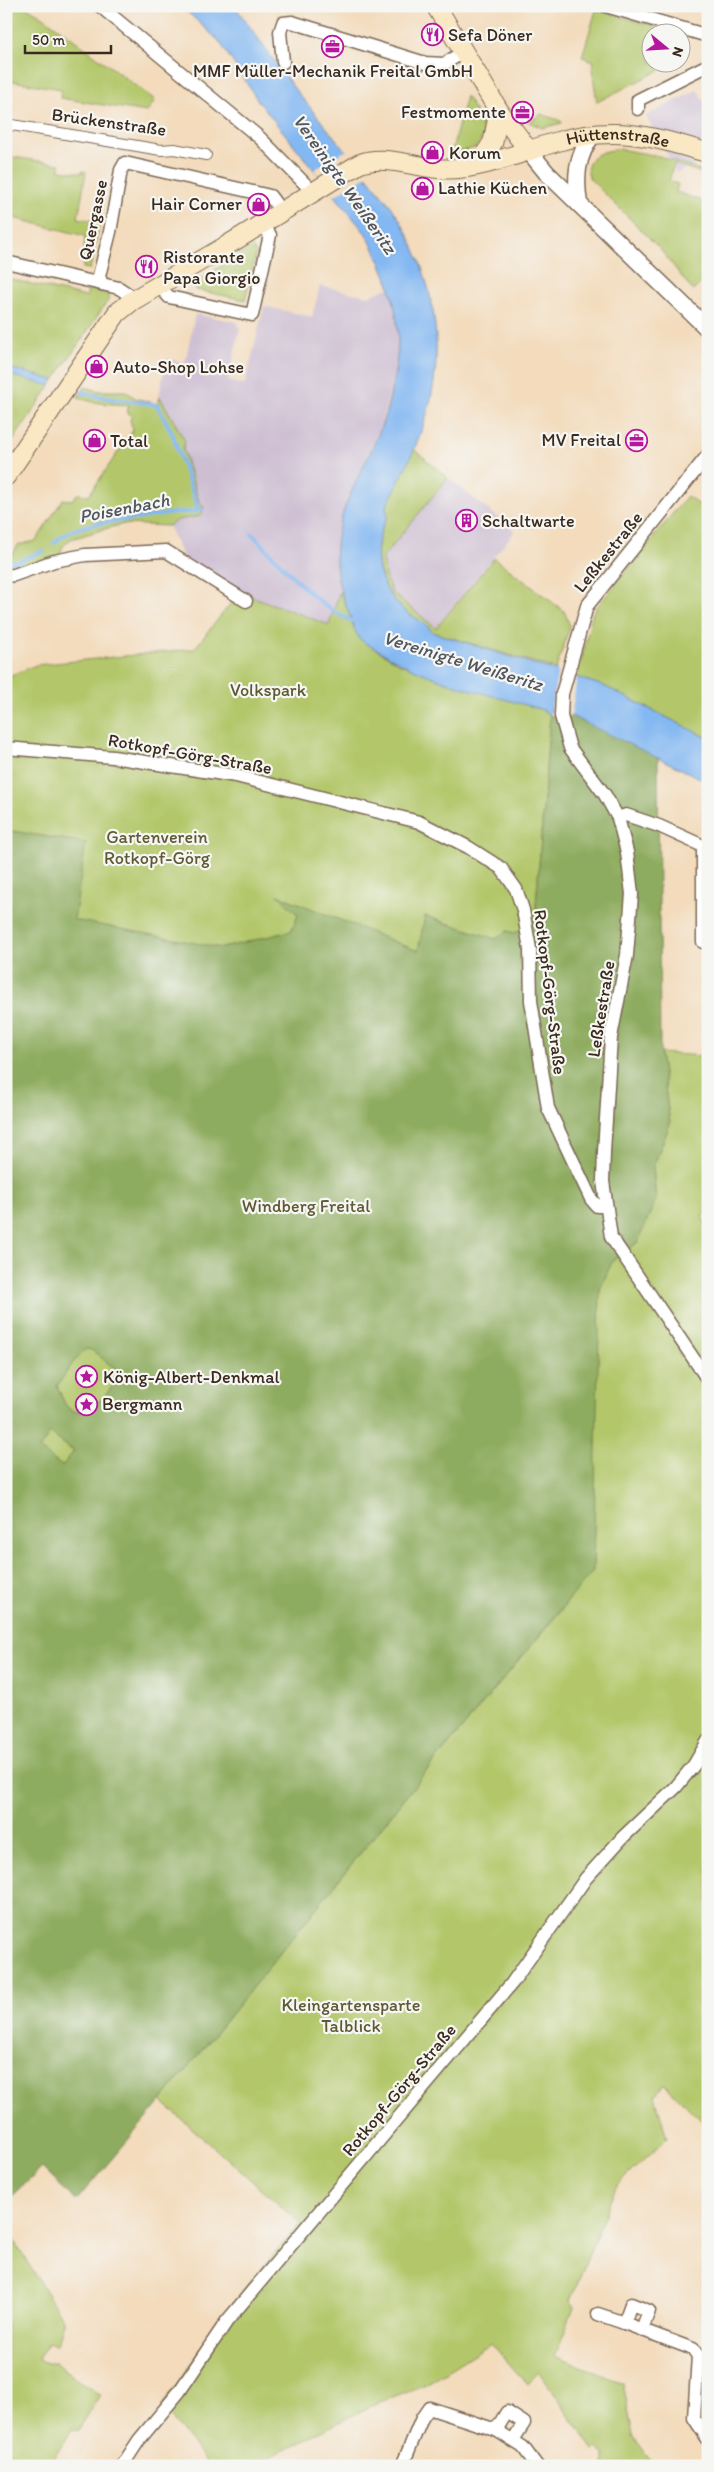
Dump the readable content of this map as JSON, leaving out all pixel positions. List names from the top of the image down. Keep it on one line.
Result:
{"streets":{"main road":["Hüttenstraße"],"street":["Brückenstraße","Quergasse","Leßkestraße","Rotkopf-Görg-Straße"]},"crossings":[["Leßkestraße","Rotkopf-Görg-Straße"]],"water":["Vereinigte Weißeritz","Poisenbach"],"parks":["Volkspark","Gartenverein Rotkopf-Görg","Windberg Freital","Kleingartensparte Talblick"],"places":{"restaurant":["Sefa Döner","Ristorante Papa Giorgio"],"office":["MMF Müller-Mechanik Freital GmbH","Festmomente","MV Freital"],"shop":["Korum","Lathie Küchen","Hair Corner","Auto-Shop Lohse","Total"],"building":["Schaltwarte"],"place":["König-Albert-Denkmal","Bergmann"]},"scale_bar":"50 m","north":"right"}
